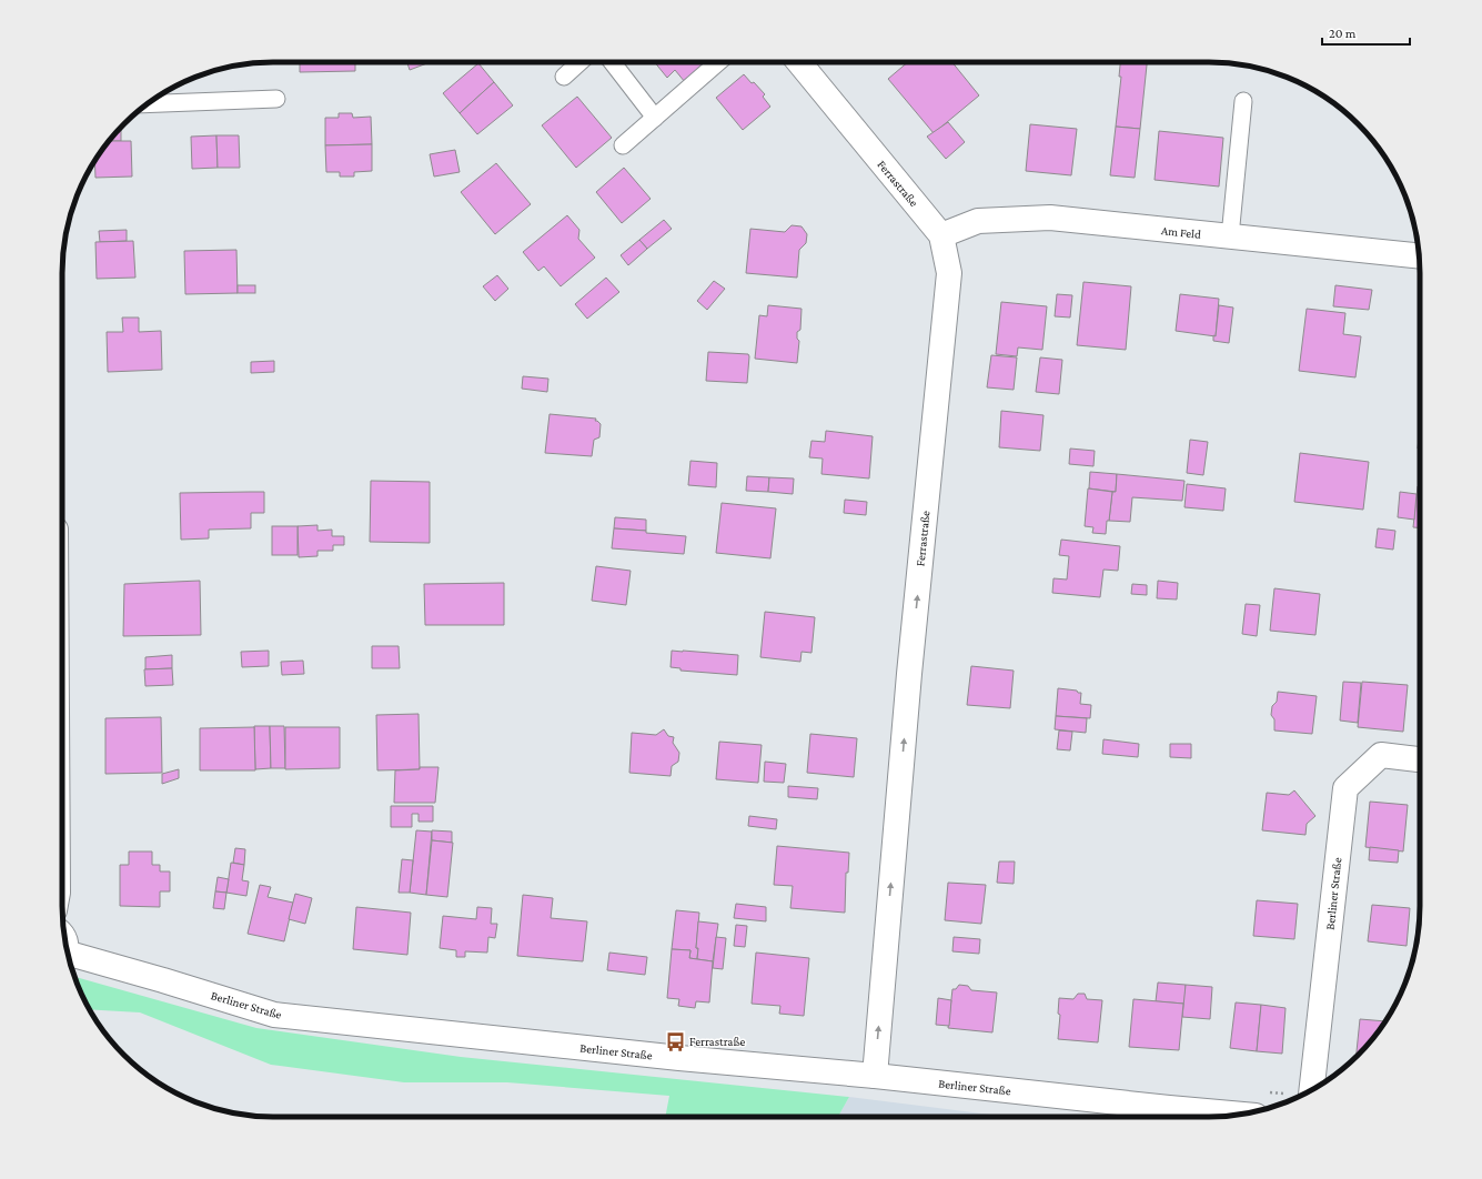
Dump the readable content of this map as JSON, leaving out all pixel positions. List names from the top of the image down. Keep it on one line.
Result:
{"streets":{"street":["Ferrastraße","Am Feld","Berliner Straße"]},"crossings":[["Ferrastraße","Am Feld"],["Ferrastraße","Berliner Straße"]],"one_way":["Ferrastraße"],"places":{"bus stop":["Ferrastraße"]},"scale_bar":"20 m"}
